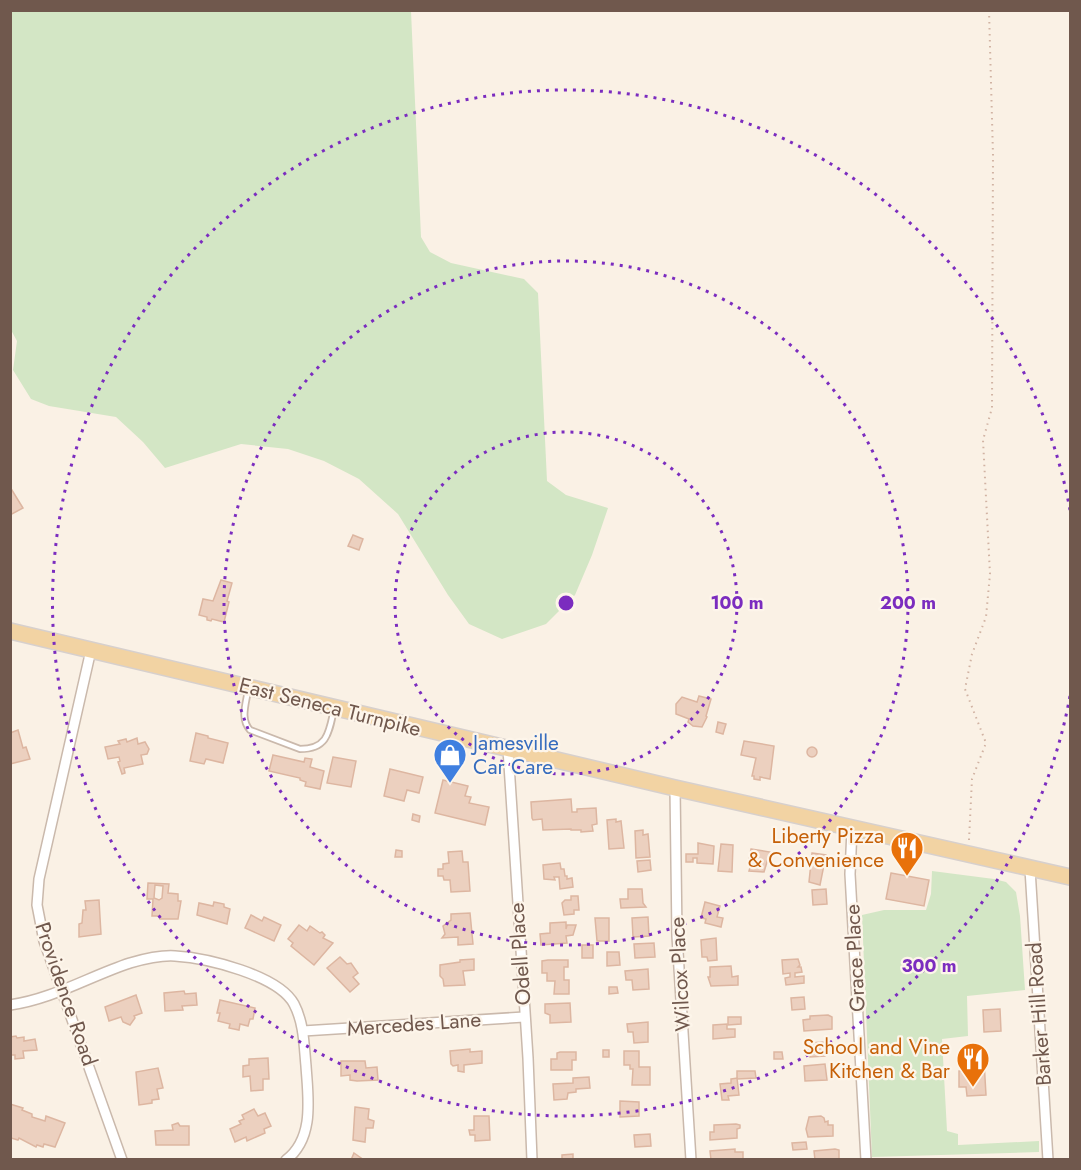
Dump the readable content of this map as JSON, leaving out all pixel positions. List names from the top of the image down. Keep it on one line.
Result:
{"streets":{"main road":["East Seneca Turnpike"],"street":["Odell Place","Grace Place","Wilcox Place","Providence Road","Barker Hill Road","Mercedes Lane"]},"crossings":[["East Seneca Turnpike","Odell Place"],["East Seneca Turnpike","Grace Place"],["East Seneca Turnpike","Wilcox Place"],["East Seneca Turnpike","Providence Road"],["East Seneca Turnpike","Barker Hill Road"],["Odell Place","Mercedes Lane"]],"places":{"shop":["Jamesville Car Care"],"restaurant":["Liberty Pizza & Convenience","School and Vine Kitchen & Bar"]},"rings":["100 m","200 m","300 m"]}
